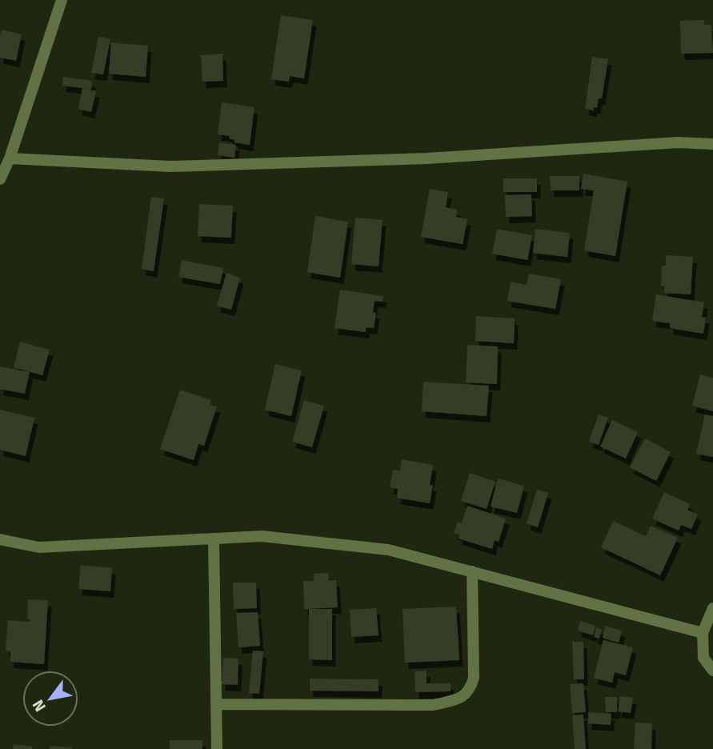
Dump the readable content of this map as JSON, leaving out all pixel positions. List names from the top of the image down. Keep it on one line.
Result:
{"north":"bottom left"}
